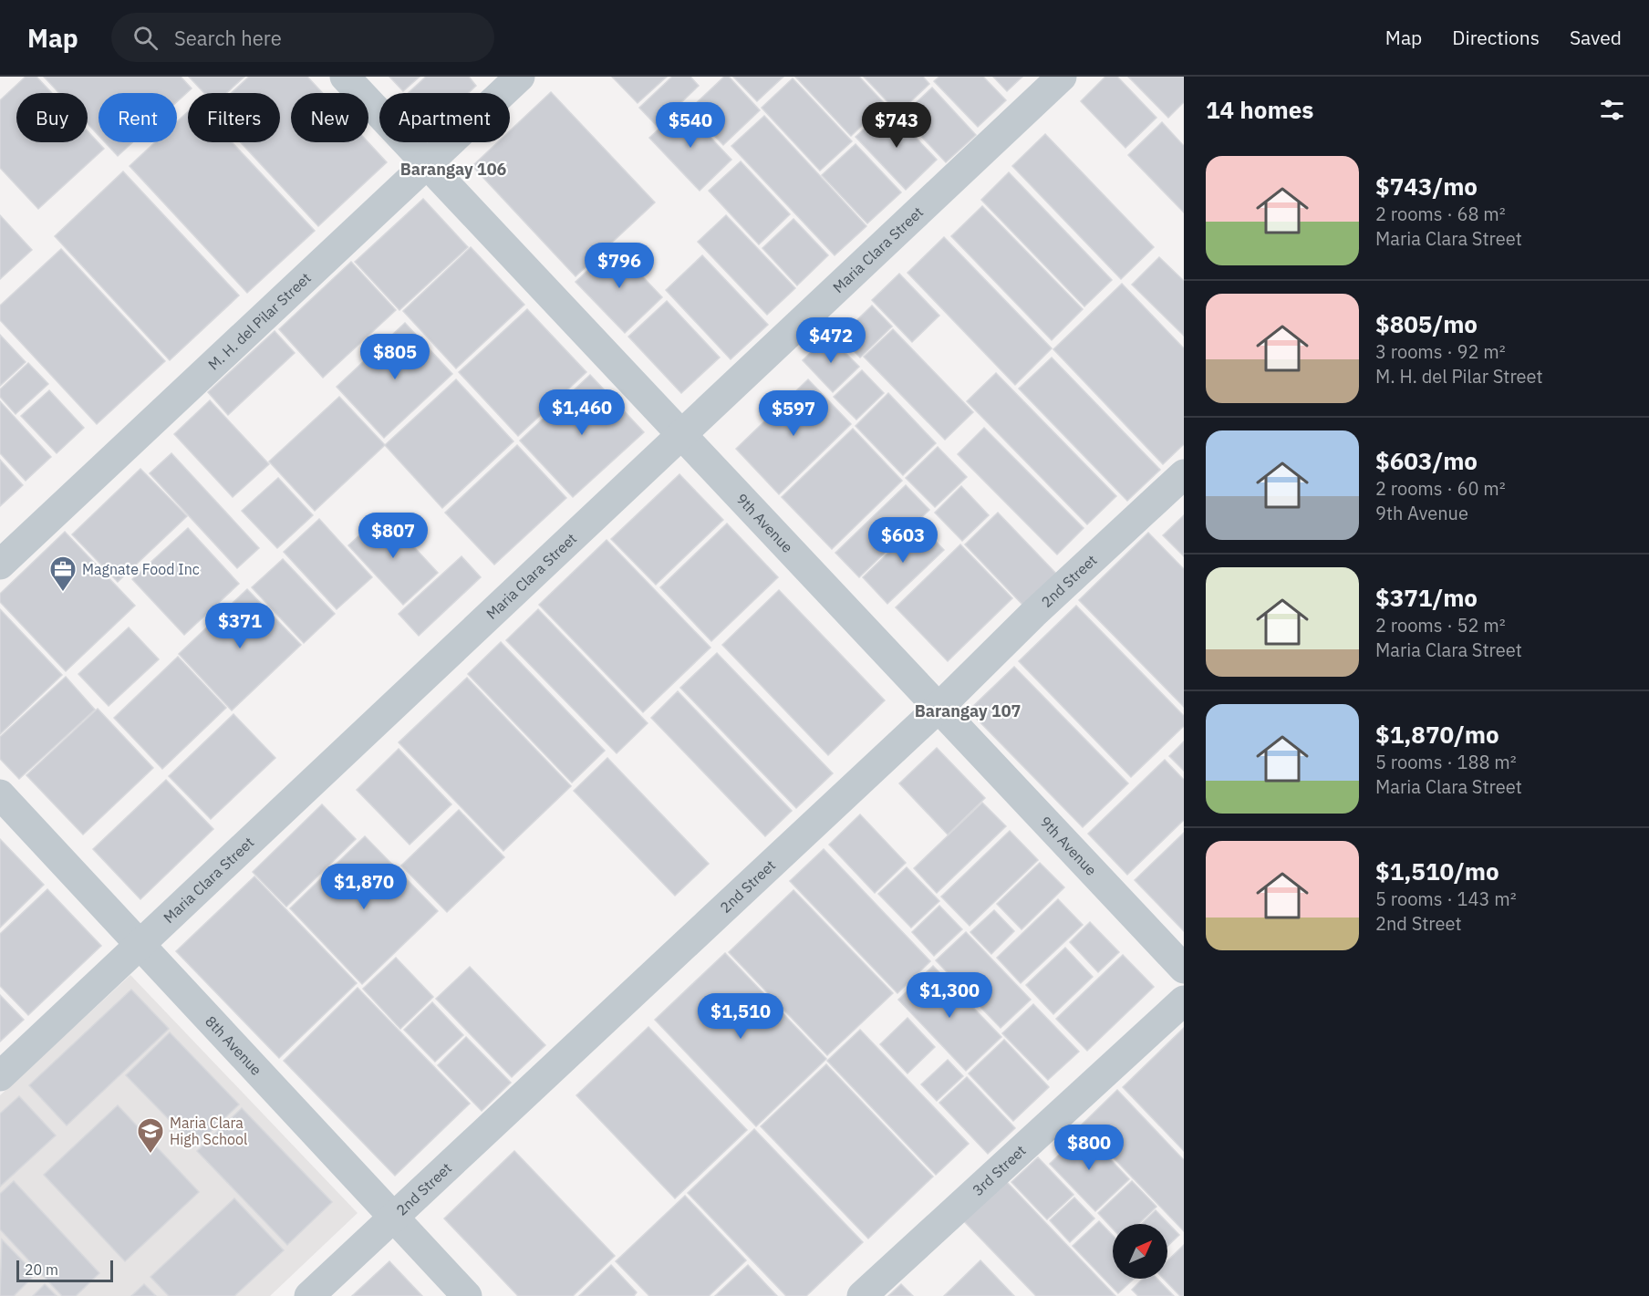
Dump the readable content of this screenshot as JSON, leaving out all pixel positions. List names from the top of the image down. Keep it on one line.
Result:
{"streets":{"street":["Maria Clara Street","M. H. del Pilar Street","9th Avenue","2nd Street","8th Avenue","3rd Street"]},"crossings":[["Maria Clara Street","9th Avenue"],["Maria Clara Street","8th Avenue"],["M. H. del Pilar Street","9th Avenue"],["9th Avenue","2nd Street"],["2nd Street","8th Avenue"]],"districts":["Barangay 106","Barangay 107"],"places":{"office":["Magnate Food Inc"],"school or university":["Maria Clara High School"]},"scale_bar":"20 m","north":"top right","page":{"header":"Map","search":"Search here","nav":["Map","Directions","Saved"],"heading":"14 homes","chip":["Buy","Rent","Filters","New","Apartment"],"price":["$540","$743","$796","$472","$805","$1,460","$597","$807","$603","$371","$1,870","$1,300","$1,510","$800"],"list":[{"name":"$743/mo","note":"2 rooms · 68 m² · Maria Clara Street"},{"name":"$805/mo","note":"3 rooms · 92 m² · M. H. del Pilar Street"},{"name":"$603/mo","note":"2 rooms · 60 m² · 9th Avenue"},{"name":"$371/mo","note":"2 rooms · 52 m² · Maria Clara Street"},{"name":"$1,870/mo","note":"5 rooms · 188 m² · Maria Clara Street"},{"name":"$1,510/mo","note":"5 rooms · 143 m² · 2nd Street"}],"scale":"20 m"}}
